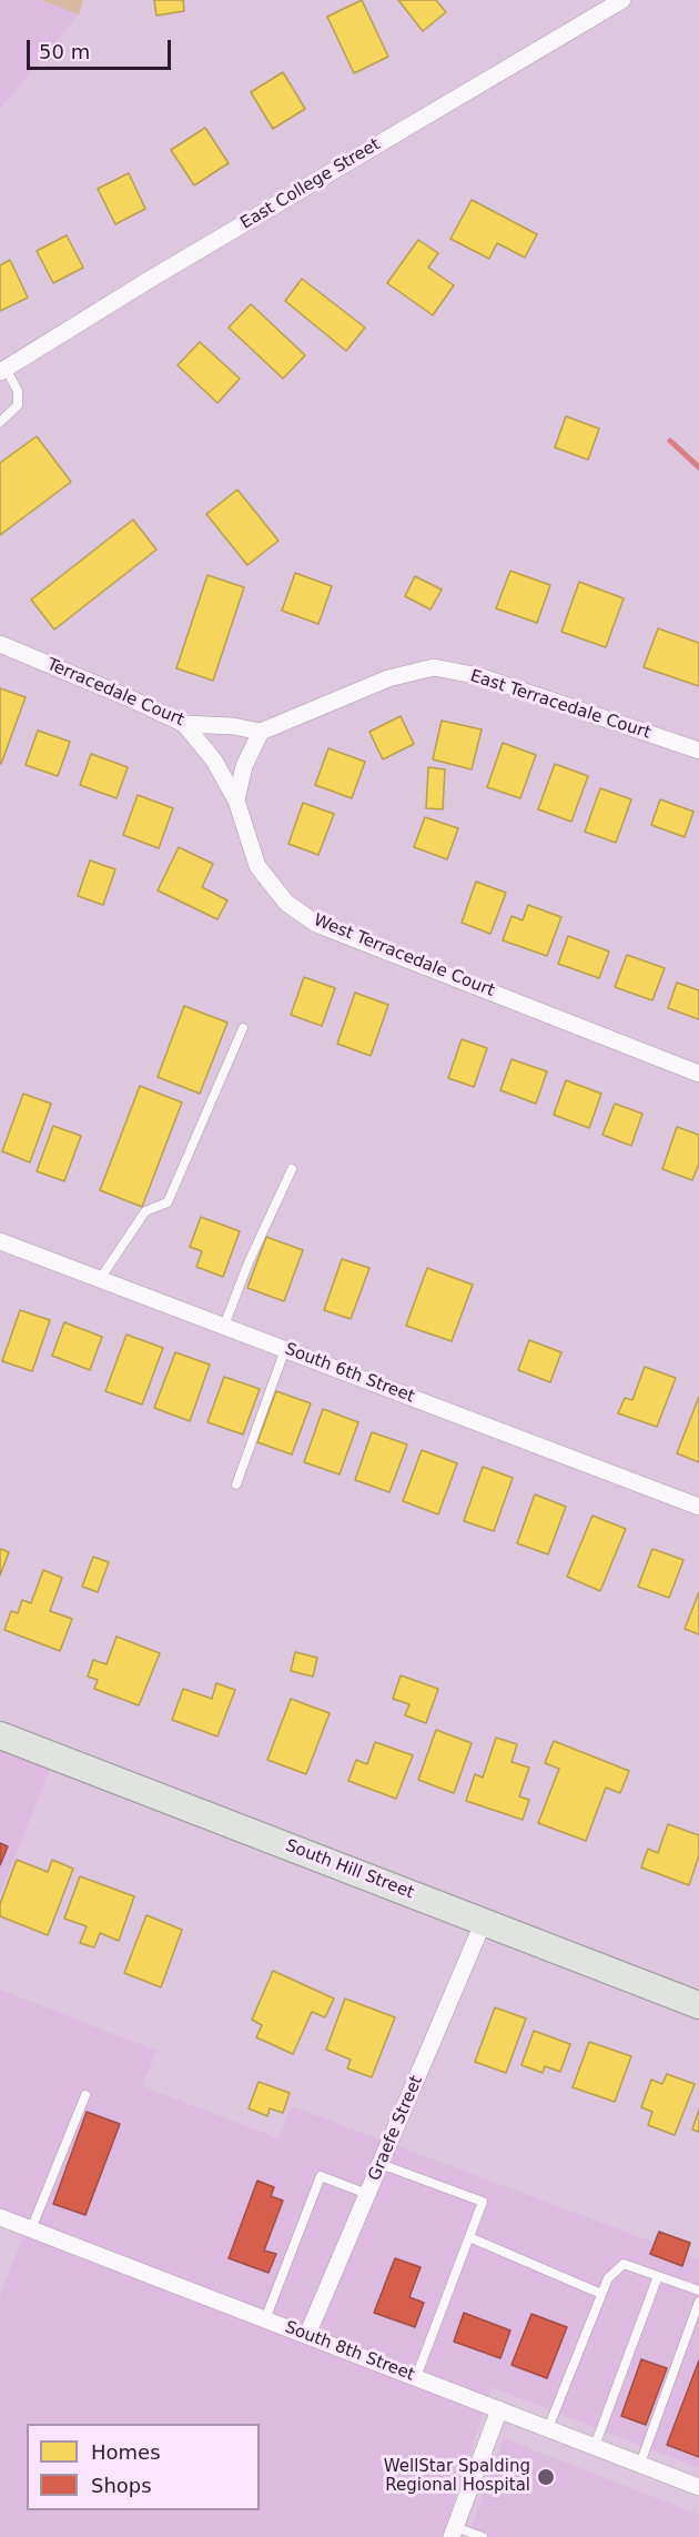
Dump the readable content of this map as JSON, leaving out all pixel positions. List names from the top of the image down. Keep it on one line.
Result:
{"streets":{"main road":["South Hill Street"],"street":["East College Street","Terracedale Court","East Terracedale Court","West Terracedale Court","South 6th Street","Graefe Street","South 8th Street"]},"crossings":[["Terracedale Court","East Terracedale Court"],["Terracedale Court","West Terracedale Court"],["South Hill Street","Graefe Street"],["Graefe Street","South 8th Street"]],"places":["WellStar Spalding Regional Hospital"],"legend":["Homes","Shops"],"scale_bar":"50 m"}
